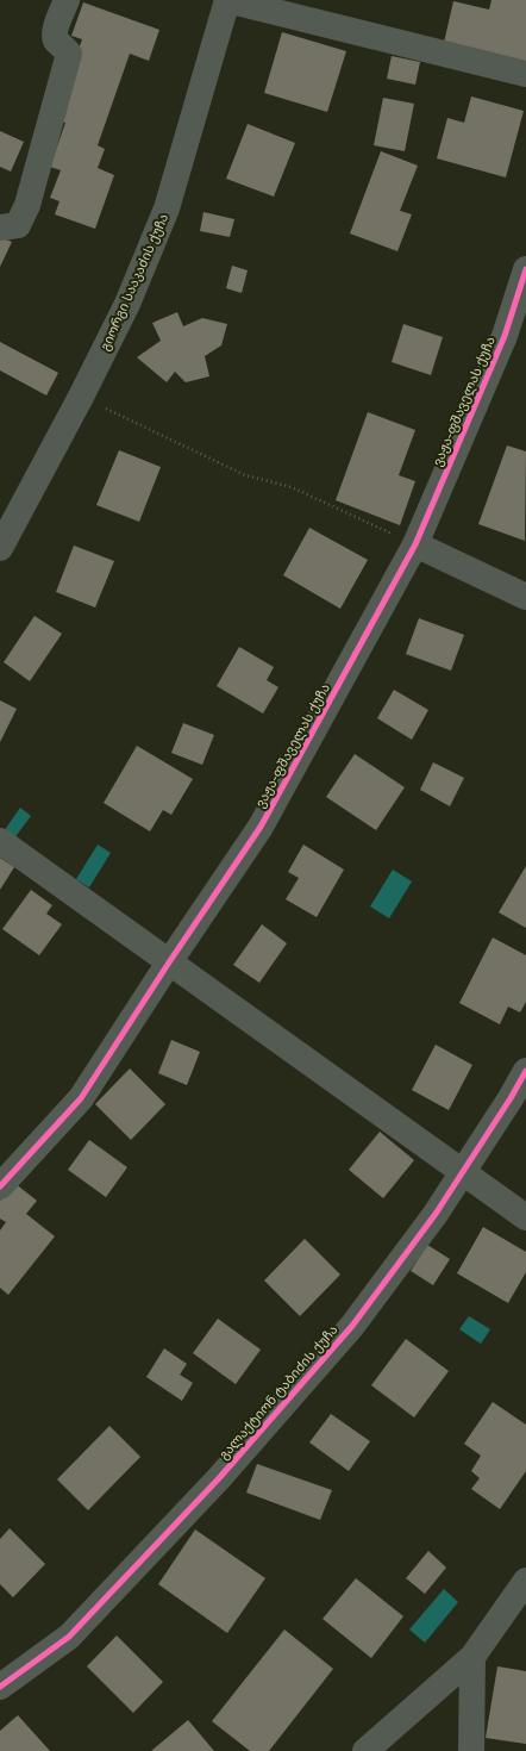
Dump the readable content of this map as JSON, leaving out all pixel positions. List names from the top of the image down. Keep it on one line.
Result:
{"streets":{"street":["გიორგი სააკაძის ქუჩა","ვაჟა-ფშაველას ქუჩა","გალაქტიონ ტაბიძის ქუჩა"]}}
